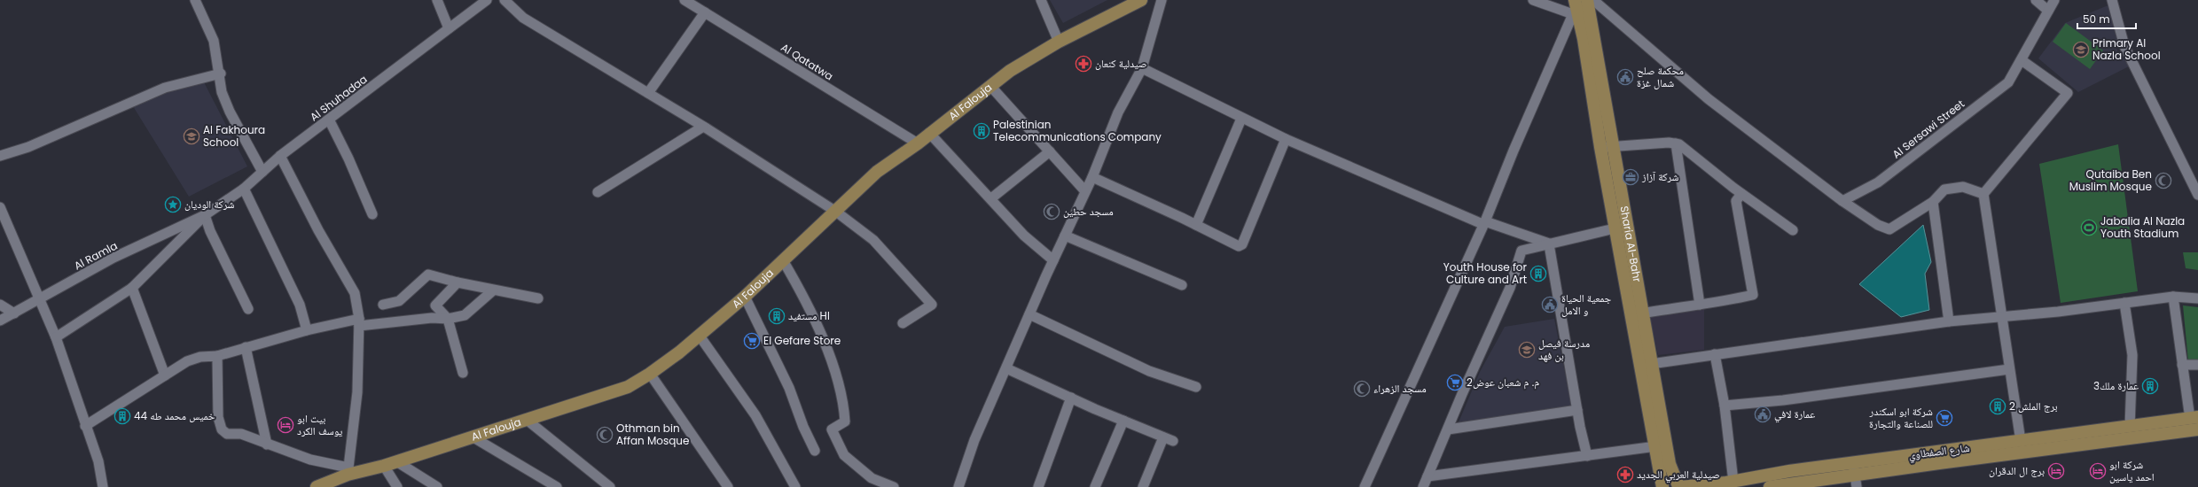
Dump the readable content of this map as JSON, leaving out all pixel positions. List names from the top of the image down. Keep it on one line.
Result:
{"streets":{"main road":["Al Falouja","Sharia Al-Bahr","شارع الصفطاوي"],"street":["Al Qatatwa","Al Shuhadaa","Al Sersawi Street","Al Ramla"]},"crossings":[["Al Qatatwa","Al Falouja"],["Al Shuhadaa","Al Ramla"],["Sharia Al-Bahr","شارع الصفطاوي"]],"places":{"school or university":["Primary Al Nazla School","Al Fakhoura School","مدرسة فيصل بن فهد"],"pharmacy":["صيدلية كنعان","صيدلية العربي الجديد"],"public building":["محكمة صلح شمال غزة","جمعية الحياة و الامل","عمارة لافي"],"building":["Palestinian Telecommunications Company","Youth House for Culture and Art","مستفيد HI","عمارة ملك3","برج الملش 2","خميس محمد طه 44"],"office":["شركة آزاز"],"mosque":["Qutaiba Ben Muslim Mosque","مسجد حطين","مسجد الزهراء","Othman bin Affan Mosque"],"place":["شركة الوديان"],"sports":["Jabalia Al Nazla Youth Stadium"],"supermarket":["El Gefare Store","م. م شعبان عوض2","شركة ابو اسكندر للصناعة والتجارة"],"hotel":["بيت ابو يوسف الكرد","برج ال الدقران","شركة ابو احمد ياسين"]},"scale_bar":"50 m"}
